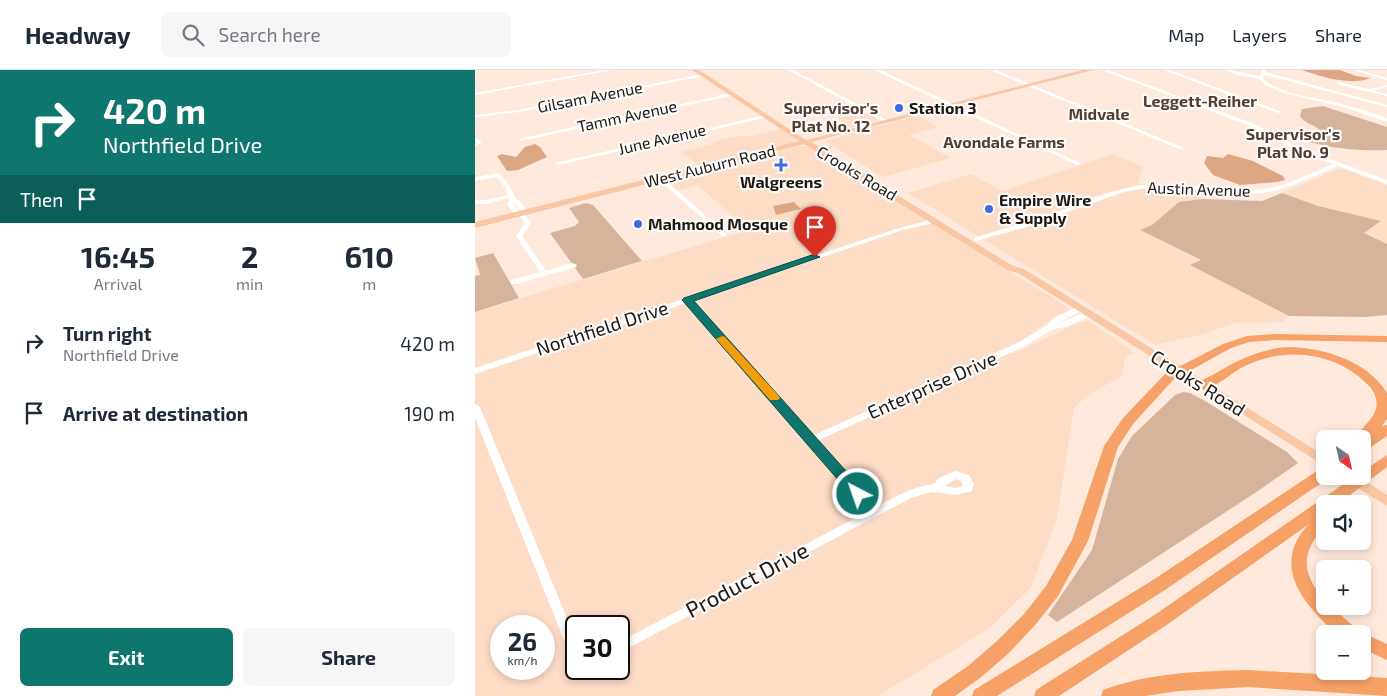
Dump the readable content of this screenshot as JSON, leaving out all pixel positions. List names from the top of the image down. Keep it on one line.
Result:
{"streets":{"main road":["West Auburn Road","Crooks Road"],"street":["Gilsam Avenue","Tamm Avenue","June Avenue","Austin Avenue","Northfield Drive","Enterprise Drive","Product Drive"]},"crossings":[["Gilsam Avenue","Crooks Road"],["Tamm Avenue","Crooks Road"],["June Avenue","Crooks Road"],["West Auburn Road","Crooks Road"],["Crooks Road","Austin Avenue"],["Crooks Road","Northfield Drive"],["Crooks Road","Enterprise Drive"]],"districts":["Leggett-Reiher","Supervisor's Plat No. 12","Midvale","Supervisor's Plat No. 9","Avondale Farms"],"places":{"other":["Station 3","Empire Wire & Supply","Mahmood Mosque"],"health":["Walgreens"]},"north":"bottom right","page":{"header":"Headway","search":"Search here","nav":["Map","Layers","Share"],"turn":["420 m","Northfield Drive"],"then":"Then","eta":["16:45","Arrival","2","min","610","m"],"list":[{"name":"Turn right","note":"Northfield Drive","value":"420 m"},{"name":"Arrive at destination","value":"190 m"}],"map_buttons":["+","−"],"speed":"26 km/h","limit":"30","buttons":["Exit","Share"]}}
